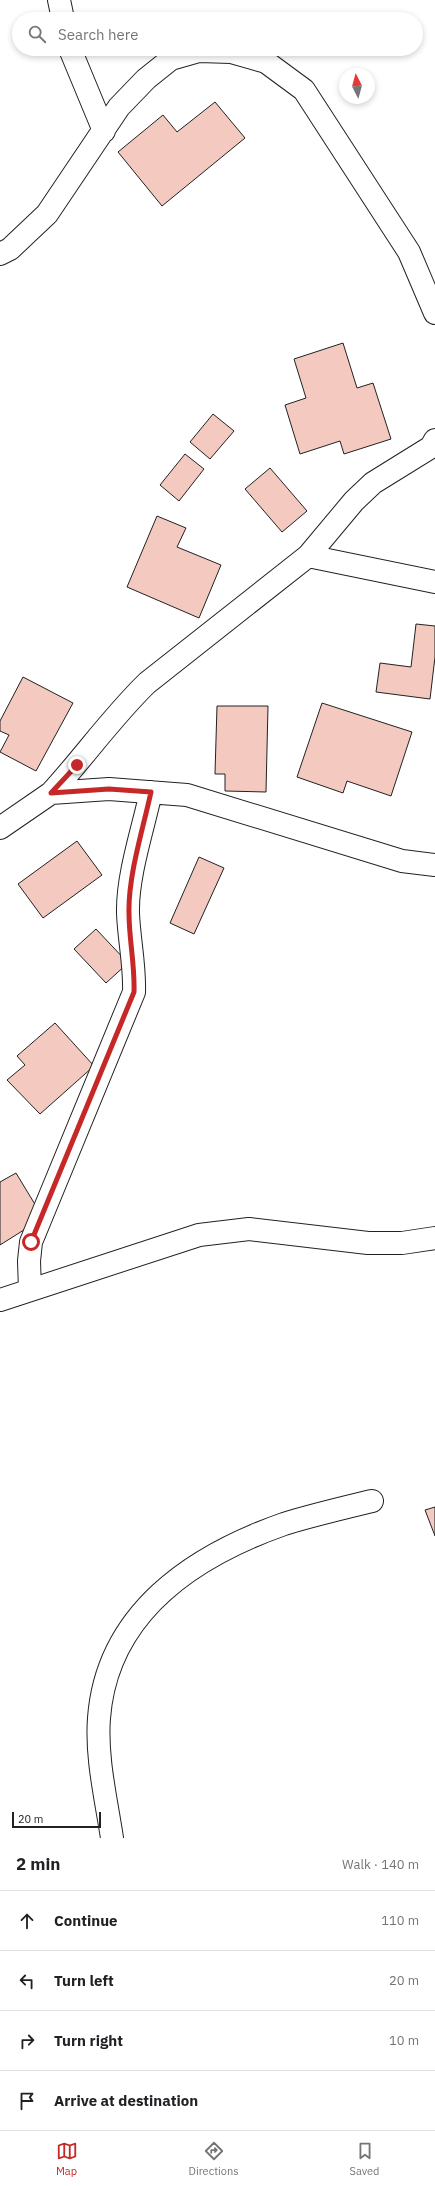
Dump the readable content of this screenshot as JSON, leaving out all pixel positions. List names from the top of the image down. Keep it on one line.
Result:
{"scale_bar":"20 m","north":"top","page":{"search":"Search here","scale":"20 m","heading":["2 min","Walk · 140 m"],"list":[["Continue","110 m"],["Turn left","20 m"],["Turn right","10 m"],"Arrive at destination"],"nav":["Map","Directions","Saved"]}}
